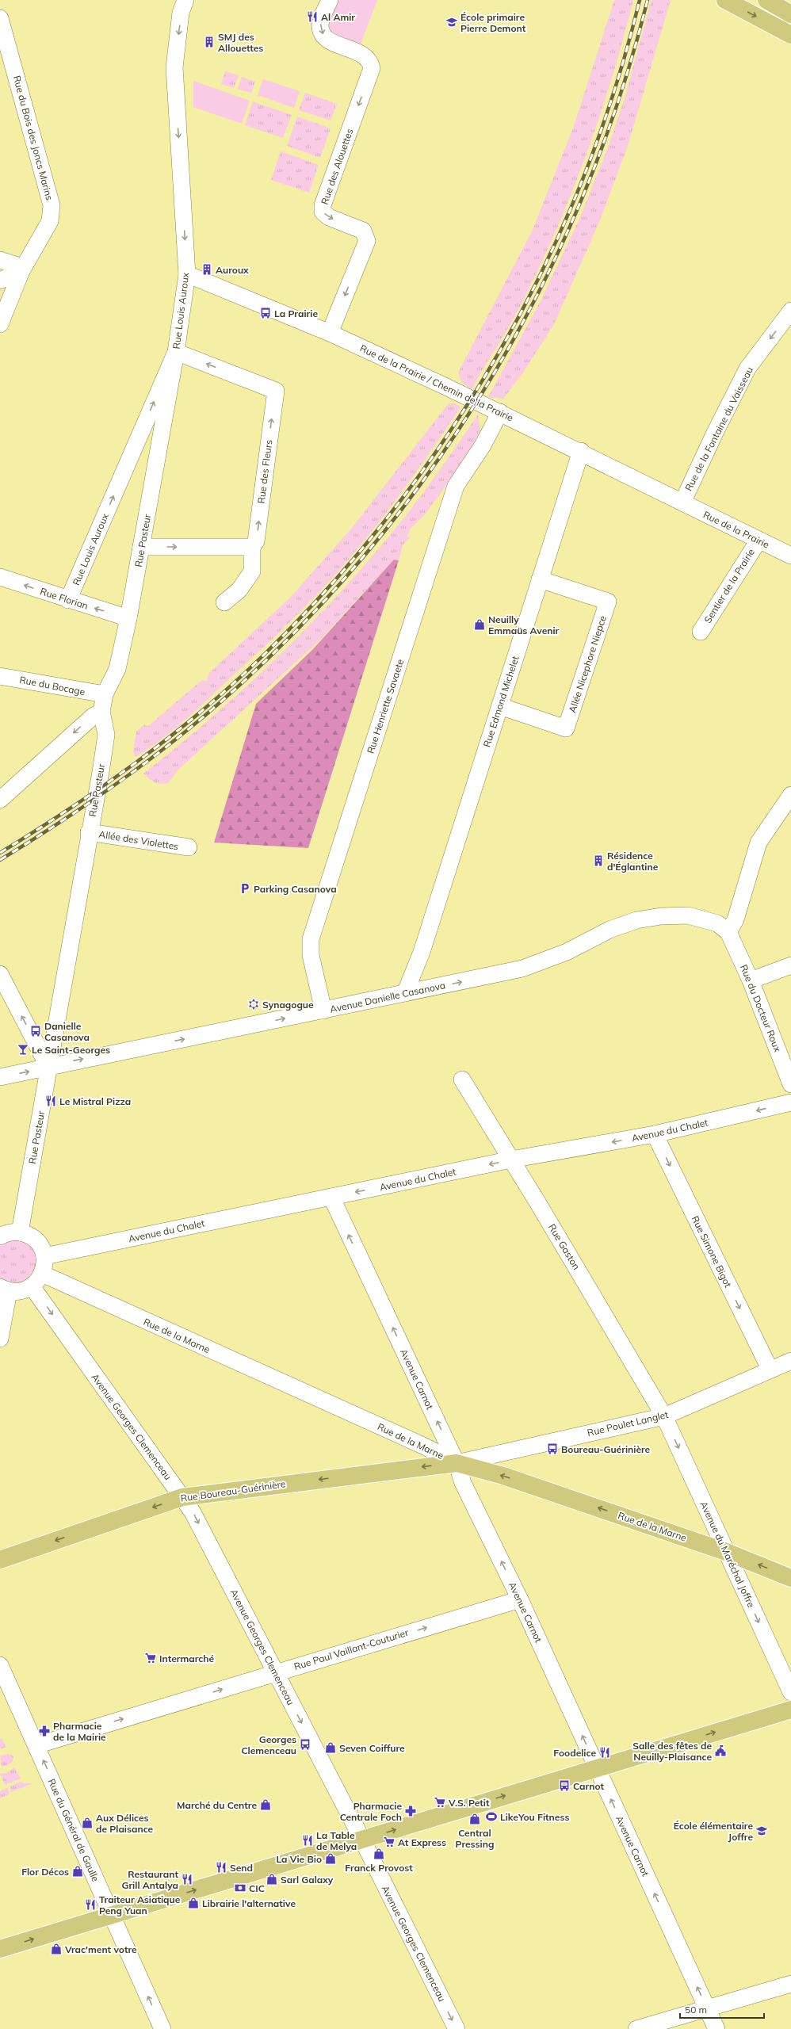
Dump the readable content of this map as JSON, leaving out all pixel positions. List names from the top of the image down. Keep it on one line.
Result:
{"streets":{"main road":["Rue de la Marne","Rue Boureau-Guérinière"],"street":["Rue du Bois des Joncs Marins","Rue des Alouettes","Rue Louis Auroux","Rue de la Prairie / Chemin de la Prairie","Rue de la Fontaine du Vaisseau","Rue des Fleurs","Rue de la Prairie","Rue Pasteur","Sentier de la Prairie","Rue Florian","Allée Nicephore Niepce","Rue du Bocage","Rue Edmond Michelet","Rue Henriette Savaete","Allée des Violettes","Avenue Danielle Casanova","Rue du Docteur Roux","Avenue du Chalet","Rue Gaston","Rue Simone Bigot","Avenue Carnot","Rue Poulet Langlet","Avenue Georges Clemenceau","Avenue du Maréchal Joffre","Rue Paul Vaillant-Couturier","Rue du Général de Gaulle"]},"crossings":[["Rue des Alouettes","Rue de la Prairie / Chemin de la Prairie"],["Rue Louis Auroux","Rue de la Prairie / Chemin de la Prairie"],["Rue Louis Auroux","Rue des Fleurs"],["Rue Louis Auroux","Rue Pasteur"],["Rue Louis Auroux","Rue Florian"],["Rue de la Prairie / Chemin de la Prairie","Rue de la Fontaine du Vaisseau"],["Rue de la Prairie / Chemin de la Prairie","Rue de la Prairie"],["Rue de la Prairie / Chemin de la Prairie","Rue Edmond Michelet"],["Rue de la Prairie / Chemin de la Prairie","Rue Henriette Savaete"],["Rue de la Fontaine du Vaisseau","Rue de la Prairie"],["Rue des Fleurs","Rue Pasteur"],["Rue de la Prairie","Sentier de la Prairie"],["Rue Pasteur","Rue Florian"],["Rue Pasteur","Rue du Bocage"],["Rue Pasteur","Allée des Violettes"],["Rue Pasteur","Avenue Danielle Casanova"],["Allée Nicephore Niepce","Rue Edmond Michelet"],["Rue Edmond Michelet","Avenue Danielle Casanova"],["Rue Henriette Savaete","Avenue Danielle Casanova"],["Avenue Danielle Casanova","Rue du Docteur Roux"],["Avenue du Chalet","Rue Gaston"],["Avenue du Chalet","Rue Simone Bigot"],["Avenue du Chalet","Avenue Carnot"],["Rue Gaston","Rue Poulet Langlet"],["Rue Gaston","Avenue du Maréchal Joffre"],["Rue Simone Bigot","Rue Poulet Langlet"],["Rue de la Marne","Avenue Carnot"],["Rue de la Marne","Rue Poulet Langlet"],["Rue de la Marne","Rue Boureau-Guérinière"],["Rue de la Marne","Avenue du Maréchal Joffre"],["Avenue Carnot","Rue Poulet Langlet"],["Avenue Carnot","Rue Boureau-Guérinière"],["Avenue Carnot","Rue Paul Vaillant-Couturier"],["Rue Poulet Langlet","Rue Boureau-Guérinière"],["Rue Poulet Langlet","Avenue du Maréchal Joffre"],["Avenue Georges Clemenceau","Rue Boureau-Guérinière"],["Avenue Georges Clemenceau","Rue Paul Vaillant-Couturier"],["Rue Paul Vaillant-Couturier","Rue du Général de Gaulle"]],"one_way":["Rue des Alouettes","Rue de la Fontaine du Vaisseau","Rue Florian","Avenue Danielle Casanova","Avenue du Chalet","Rue Simone Bigot","Rue de la Marne","Avenue Carnot","Avenue Georges Clemenceau","Rue Boureau-Guérinière","Avenue du Maréchal Joffre","Rue Paul Vaillant-Couturier","Rue du Général de Gaulle"],"places":{"restaurant":["Al Amir","Le Mistral Pizza","Foodelice","La Table de Melya","Send","Restaurant Grill Antalya","Traiteur Asiatique Peng Yuan"],"school or university":["École primaire Pierre Demont","École élémentaire Joffre"],"building":["SMJ des Allouettes","Auroux","Résidence d'Églantine"],"bus stop":["La Prairie","Danielle Casanova","Boureau-Guérinière","Georges Clemenceau","Carnot"],"shop":["Neuilly Emmaüs Avenir","Seven Coiffure","Marché du Centre","Central Pressing","Aux Délices de Plaisance","Franck Provost","La Vie Bio","Flor Décos","Sarl Galaxy","Librairie l'alternative","Vrac'ment votre"],"parking":["Parking Casanova"],"synagogue":["Synagogue"],"bar":["Le Saint-Georges"],"supermarket":["Intermarché","V.S. Petit","At Express"],"pharmacy":["Pharmacie de la Mairie","Pharmacie Centrale Foch"],"public building":["Salle des fêtes de Neuilly-Plaisance"],"sports":["LikeYou Fitness"],"bank":["CIC"]},"scale_bar":"50 m"}
